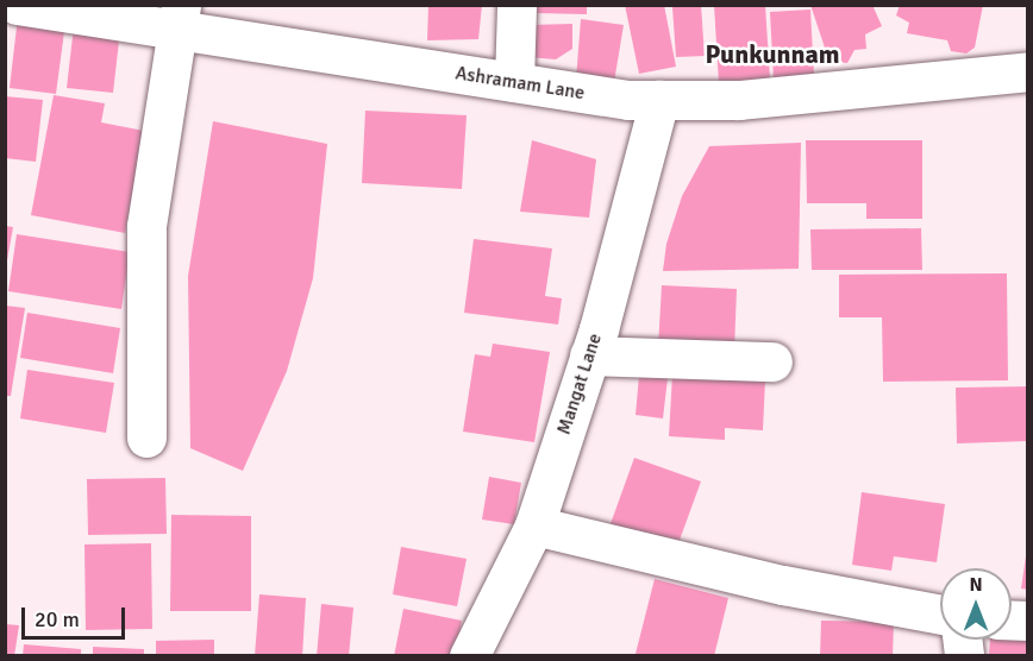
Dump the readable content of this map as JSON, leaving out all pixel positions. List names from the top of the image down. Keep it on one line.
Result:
{"streets":{"street":["Ashramam Lane","Mangat Lane"]},"crossings":[["Ashramam Lane","Mangat Lane"]],"districts":["Punkunnam"],"scale_bar":"20 m","north":"top"}
